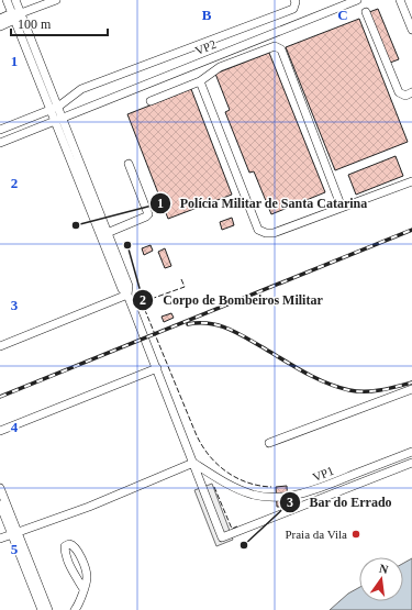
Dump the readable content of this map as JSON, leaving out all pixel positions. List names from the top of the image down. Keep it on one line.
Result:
{"streets":{"street":["VP2","VP1"]},"places":["Polícia Militar de Santa Catarina","Corpo de Bombeiros Militar","Praia da Vila","Bar do Errado"],"scale_bar":"100 m","north":"top","grid":{"columns":["B","C"],"rows":["1","2","3","4","5"]}}
